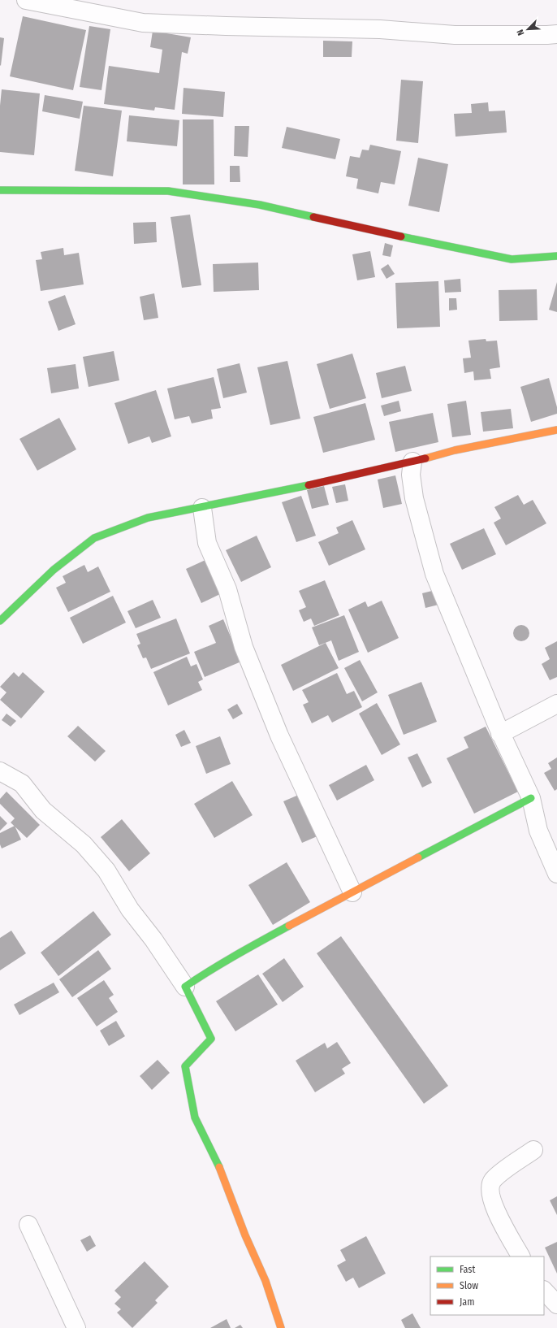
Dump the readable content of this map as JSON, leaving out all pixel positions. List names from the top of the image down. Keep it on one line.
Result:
{"legend":["Fast","Slow","Jam"],"north":"bottom left"}
